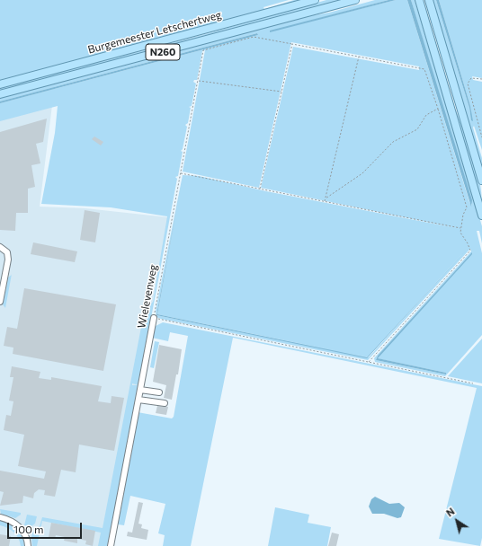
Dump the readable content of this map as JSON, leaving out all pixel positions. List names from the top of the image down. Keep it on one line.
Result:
{"streets":{"main road":["Burgemeester Letschertweg","N260"],"street":["Wielevenweg"]},"scale_bar":"100 m","north":"top left"}
